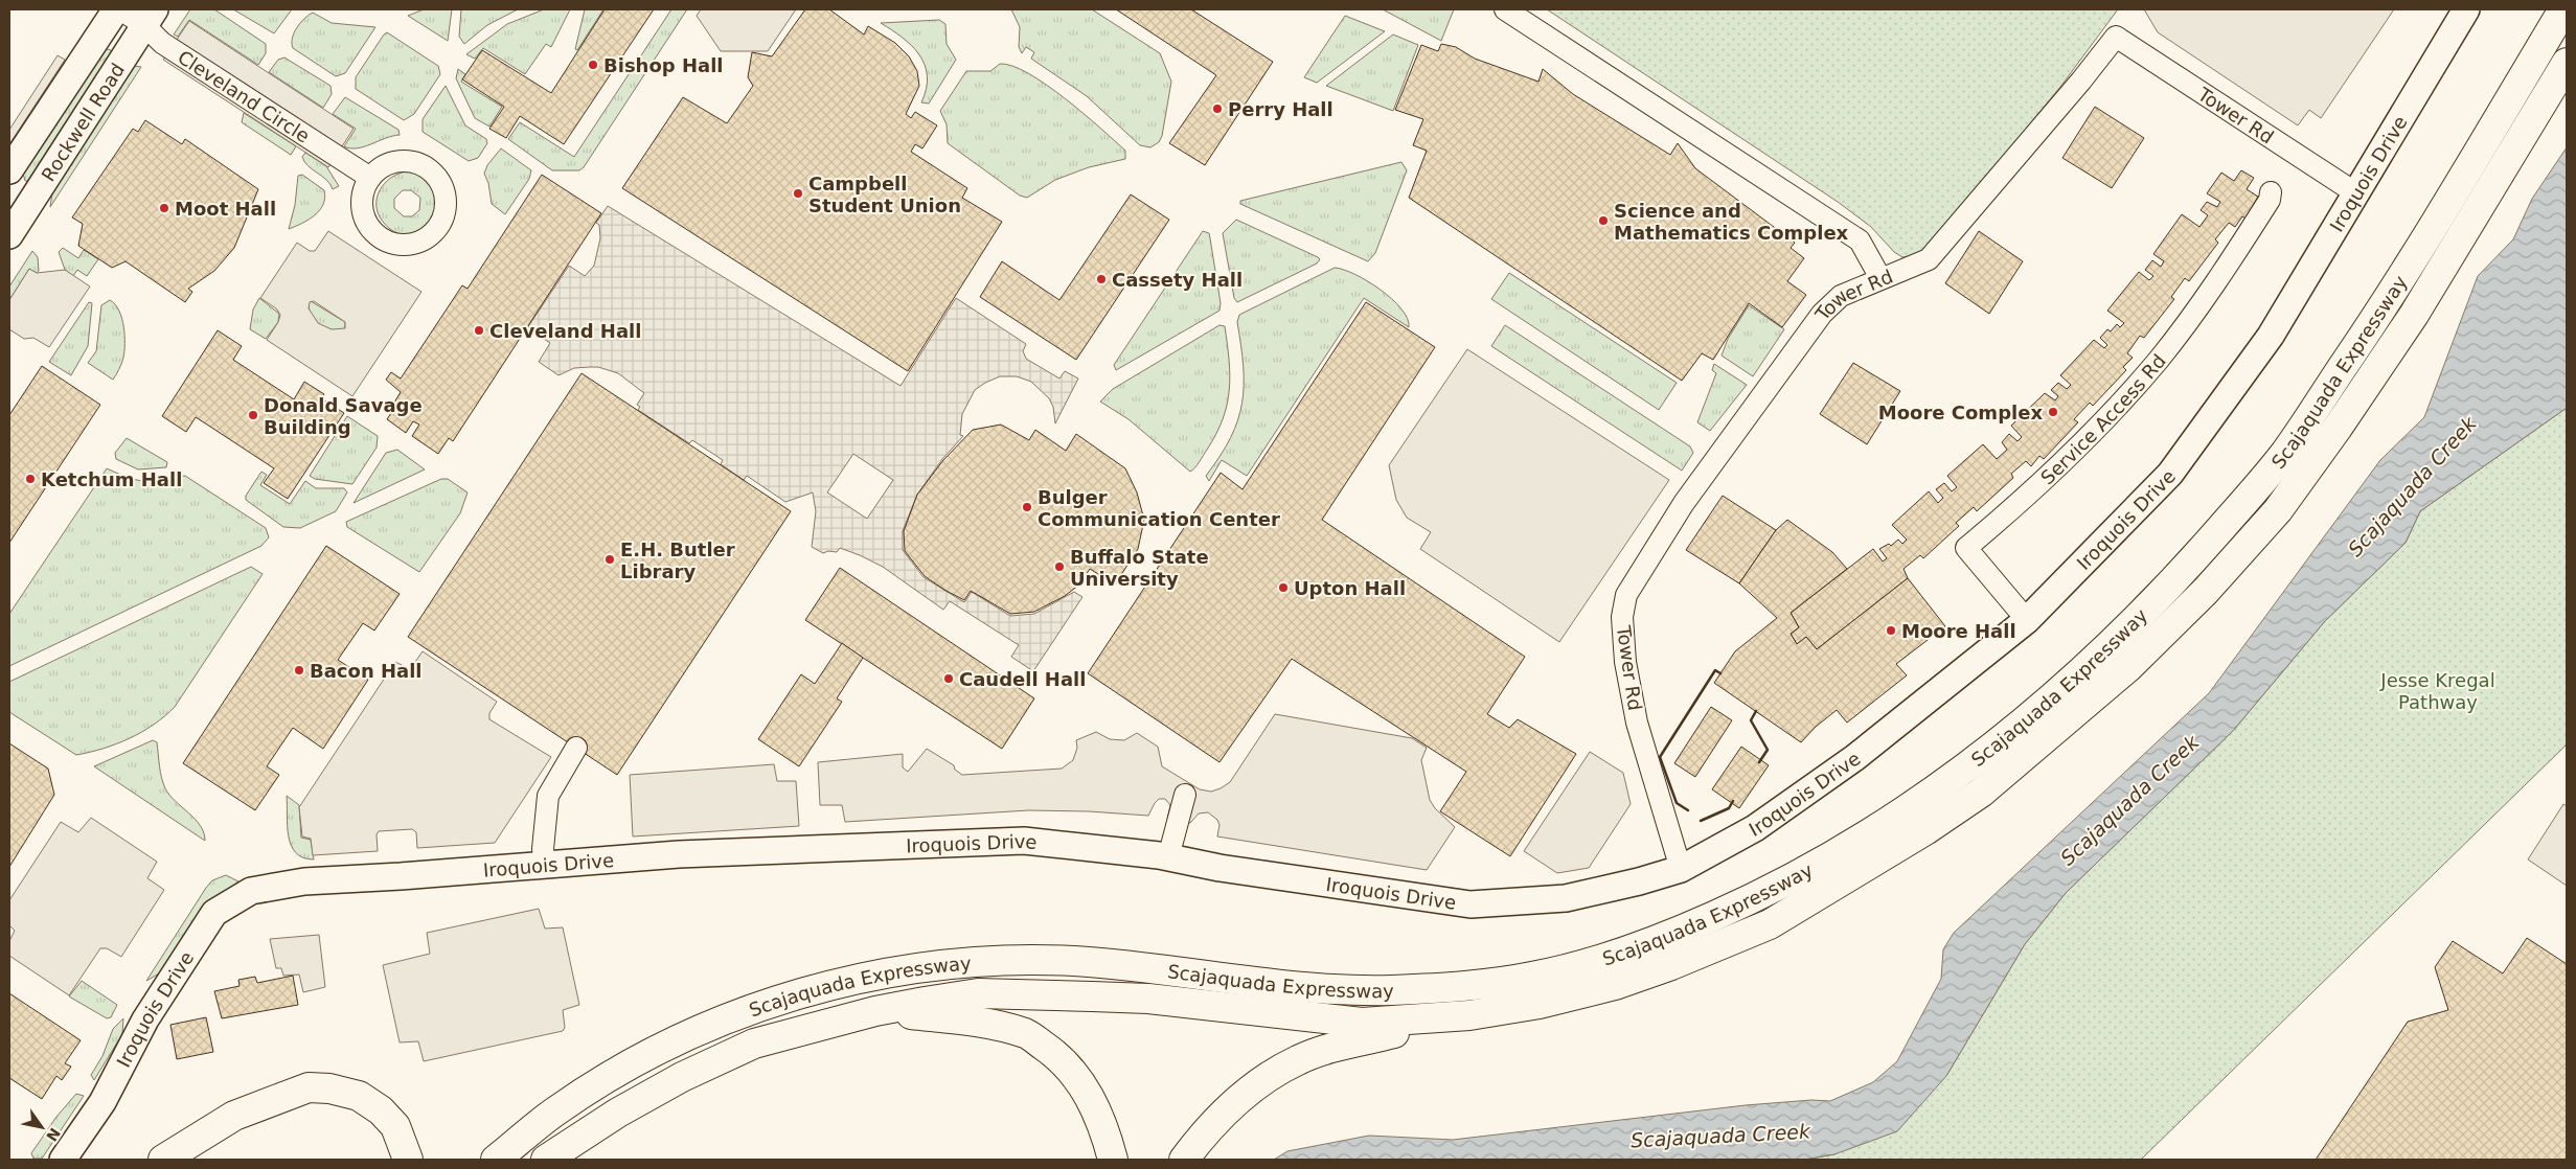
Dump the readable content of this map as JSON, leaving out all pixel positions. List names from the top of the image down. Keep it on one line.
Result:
{"streets":{"highway":["Scajaquada Expressway"],"street":["Cleveland Circle","Tower Rd","Rockwell Road","Iroquois Drive","Service Access Rd"]},"crossings":[["Cleveland Circle","Rockwell Road"],["Tower Rd","Iroquois Drive"],["Iroquois Drive","Service Access Rd"]],"water":["Scajaquada Creek"],"parks":["Jesse Kregal Pathway"],"places":["Bishop Hall","Perry Hall","Campbell Student Union","Moot Hall","Science and Mathematics Complex","Cassety Hall","Cleveland Hall","Moore Complex","Donald Savage Building","Ketchum Hall","Bulger Communication Center","E.H. Butler Library","Buffalo State University","Upton Hall","Moore Hall","Bacon Hall","Caudell Hall"],"north":"bottom right"}
